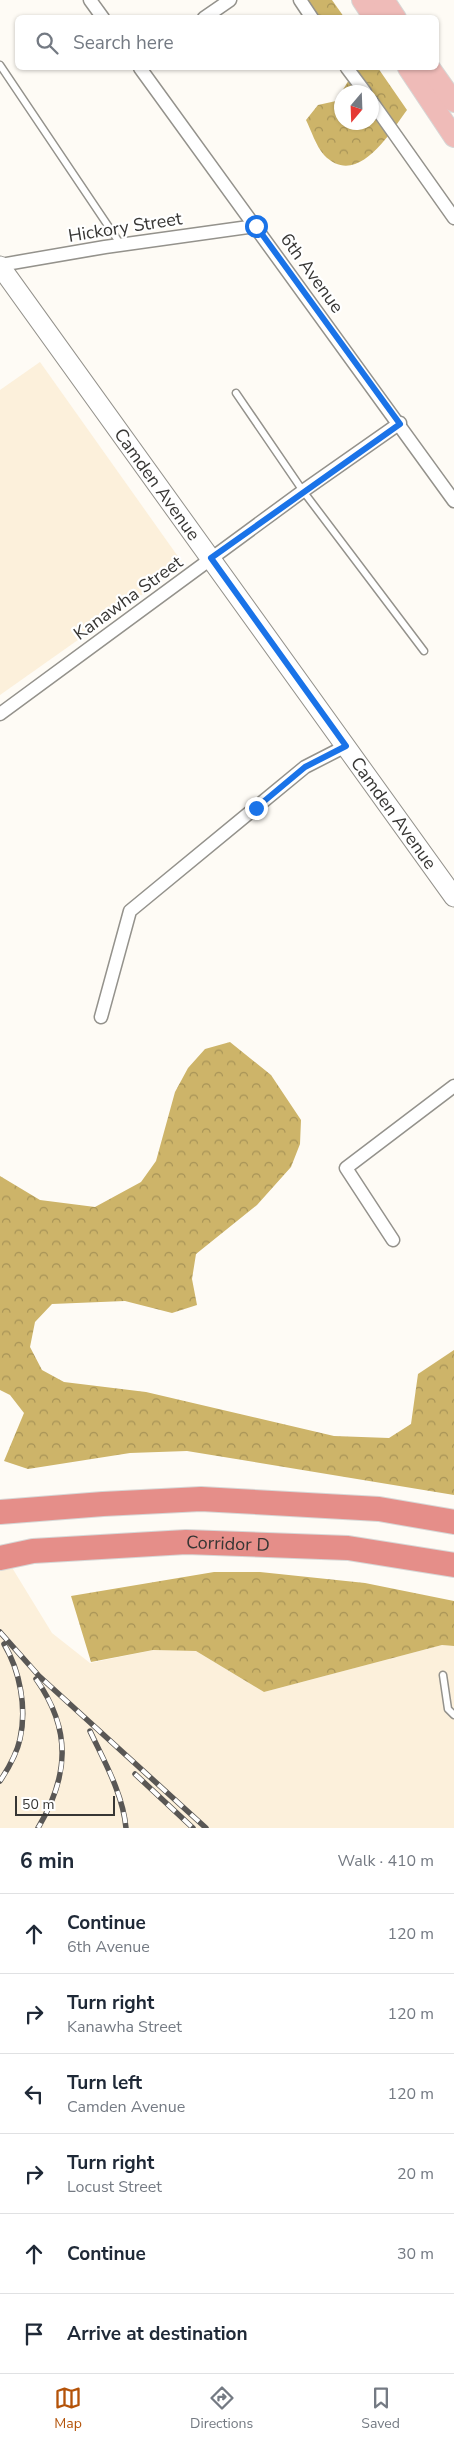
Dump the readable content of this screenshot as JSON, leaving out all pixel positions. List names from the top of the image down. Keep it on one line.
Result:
{"streets":{"highway":["Corridor D"],"street":["Hickory Street","6th Avenue","Camden Avenue","Kanawha Street"]},"crossings":[["Hickory Street","6th Avenue"],["Hickory Street","Camden Avenue"],["6th Avenue","Kanawha Street"],["Camden Avenue","Kanawha Street"]],"scale_bar":"50 m","north":"bottom","page":{"search":"Search here","scale":"50 m","heading":["6 min","Walk · 410 m"],"list":[["Continue","6th Avenue","120 m"],["Turn right","Kanawha Street","120 m"],["Turn left","Camden Avenue","120 m"],["Turn right","Locust Street","20 m"],["Continue","30 m"],"Arrive at destination"],"nav":["Map","Directions","Saved"]}}
